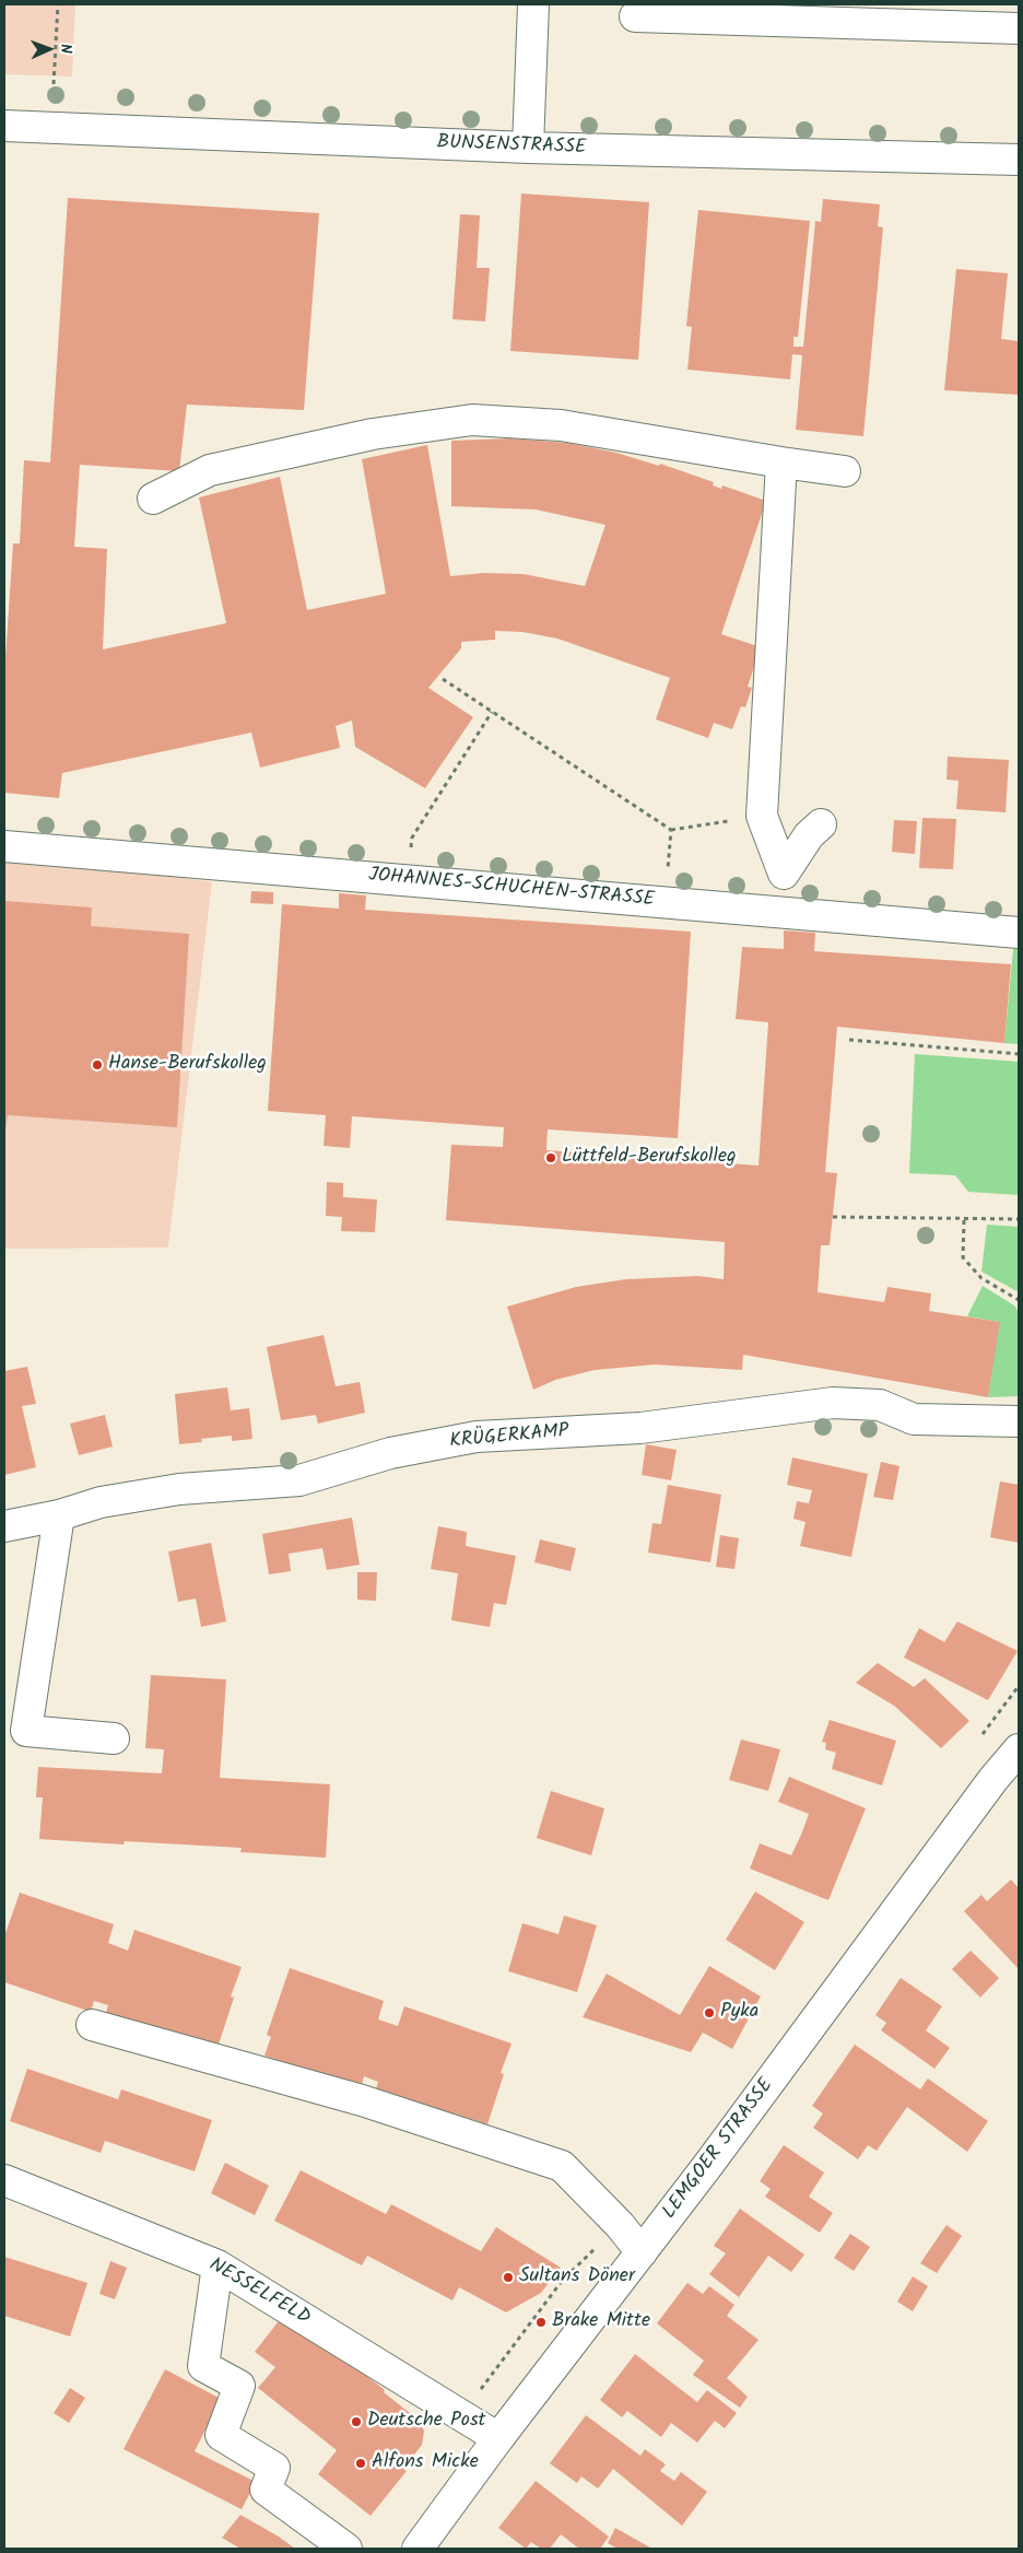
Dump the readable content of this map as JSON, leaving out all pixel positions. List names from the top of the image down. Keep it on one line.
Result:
{"streets":{"street":["BUNSENSTRASSE","JOHANNES-SCHUCHEN-STRASSE","KRÜGERKAMP","LEMGOER STRASSE","NESSELFELD"]},"crossings":[["LEMGOER STRASSE","NESSELFELD"]],"places":["Hanse-Berufskolleg","Lüttfeld-Berufskolleg","Pyka","Sultans Döner","Brake Mitte","Deutsche Post","Alfons Micke"],"north":"right"}
